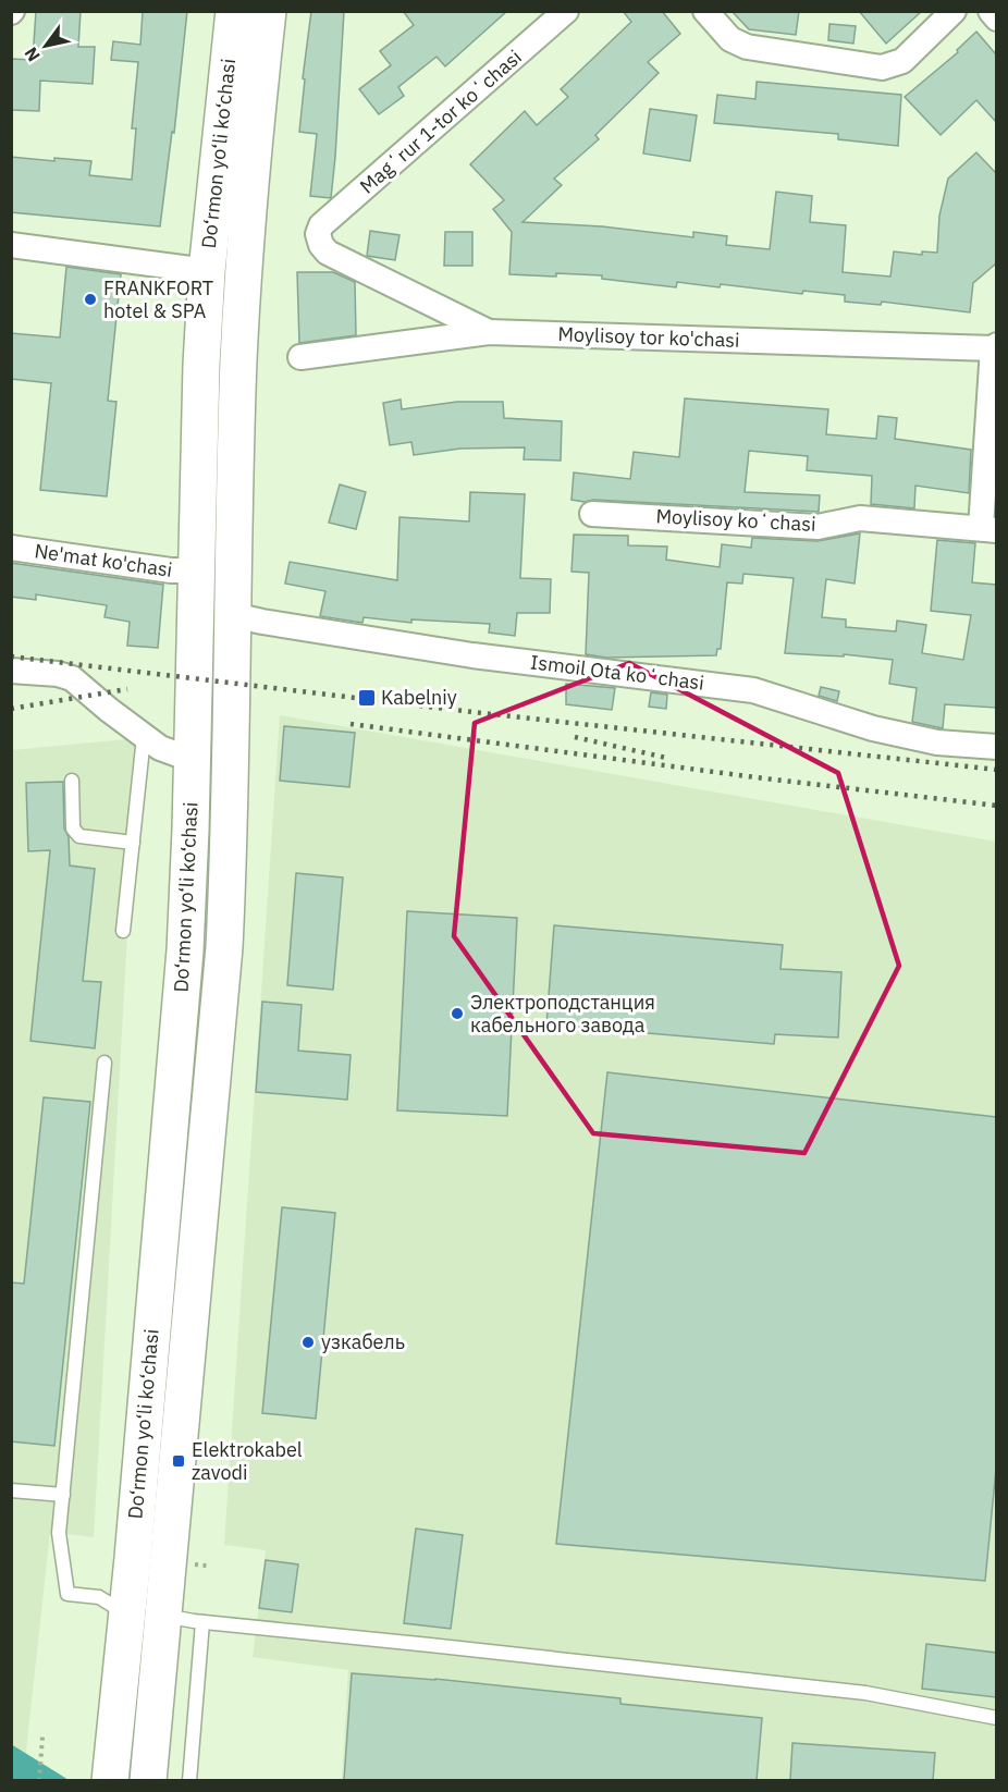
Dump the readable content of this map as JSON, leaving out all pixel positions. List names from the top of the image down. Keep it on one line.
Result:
{"streets":{"main road":["Do‘rmon yo‘li ko‘chasi"],"street":["Magʻrur 1-tor koʻchasi","Moylisoy tor ko'chasi","Moylisoy koʻchasi","Ne'mat ko'chasi","Ismoil Ota koʻchasi"]},"crossings":[["Magʻrur 1-tor koʻchasi","Moylisoy tor ko'chasi"],["Do‘rmon yo‘li ko‘chasi","Ne'mat ko'chasi"],["Do‘rmon yo‘li ko‘chasi","Ismoil Ota koʻchasi"]],"places":{"other":["FRANKFORT hotel & SPA","Электроподстанция кабельного завода","узкабель"],"transit":["Kabelniy","Elektrokabel zavodi"]},"north":"bottom left"}
